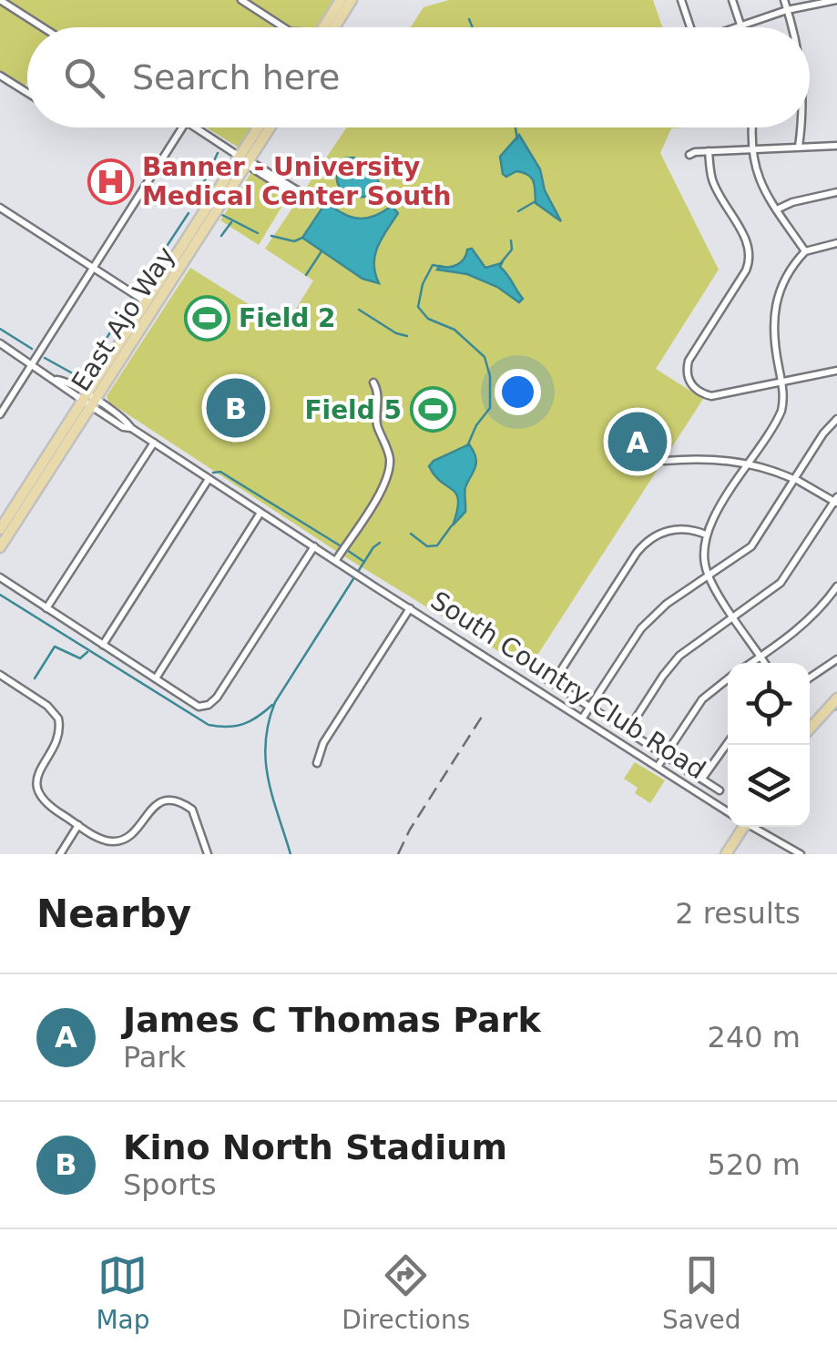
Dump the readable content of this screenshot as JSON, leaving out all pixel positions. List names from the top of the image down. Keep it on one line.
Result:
{"streets":{"main road":["East Ajo Way"],"street":["South Country Club Road"]},"crossings":[["East Ajo Way","South Country Club Road"]],"places":{"hospital":["Banner - University Medical Center South"],"sports":["Field 2","Field 5"]},"page":{"search":"Search here","pins":["B","A"],"heading":["Nearby","2 results"],"list":[{"mark":"A","name":"James C Thomas Park","note":"Park","value":"240 m"},{"mark":"B","name":"Kino North Stadium","note":"Sports","value":"520 m"}],"nav":["Map","Directions","Saved"]}}
